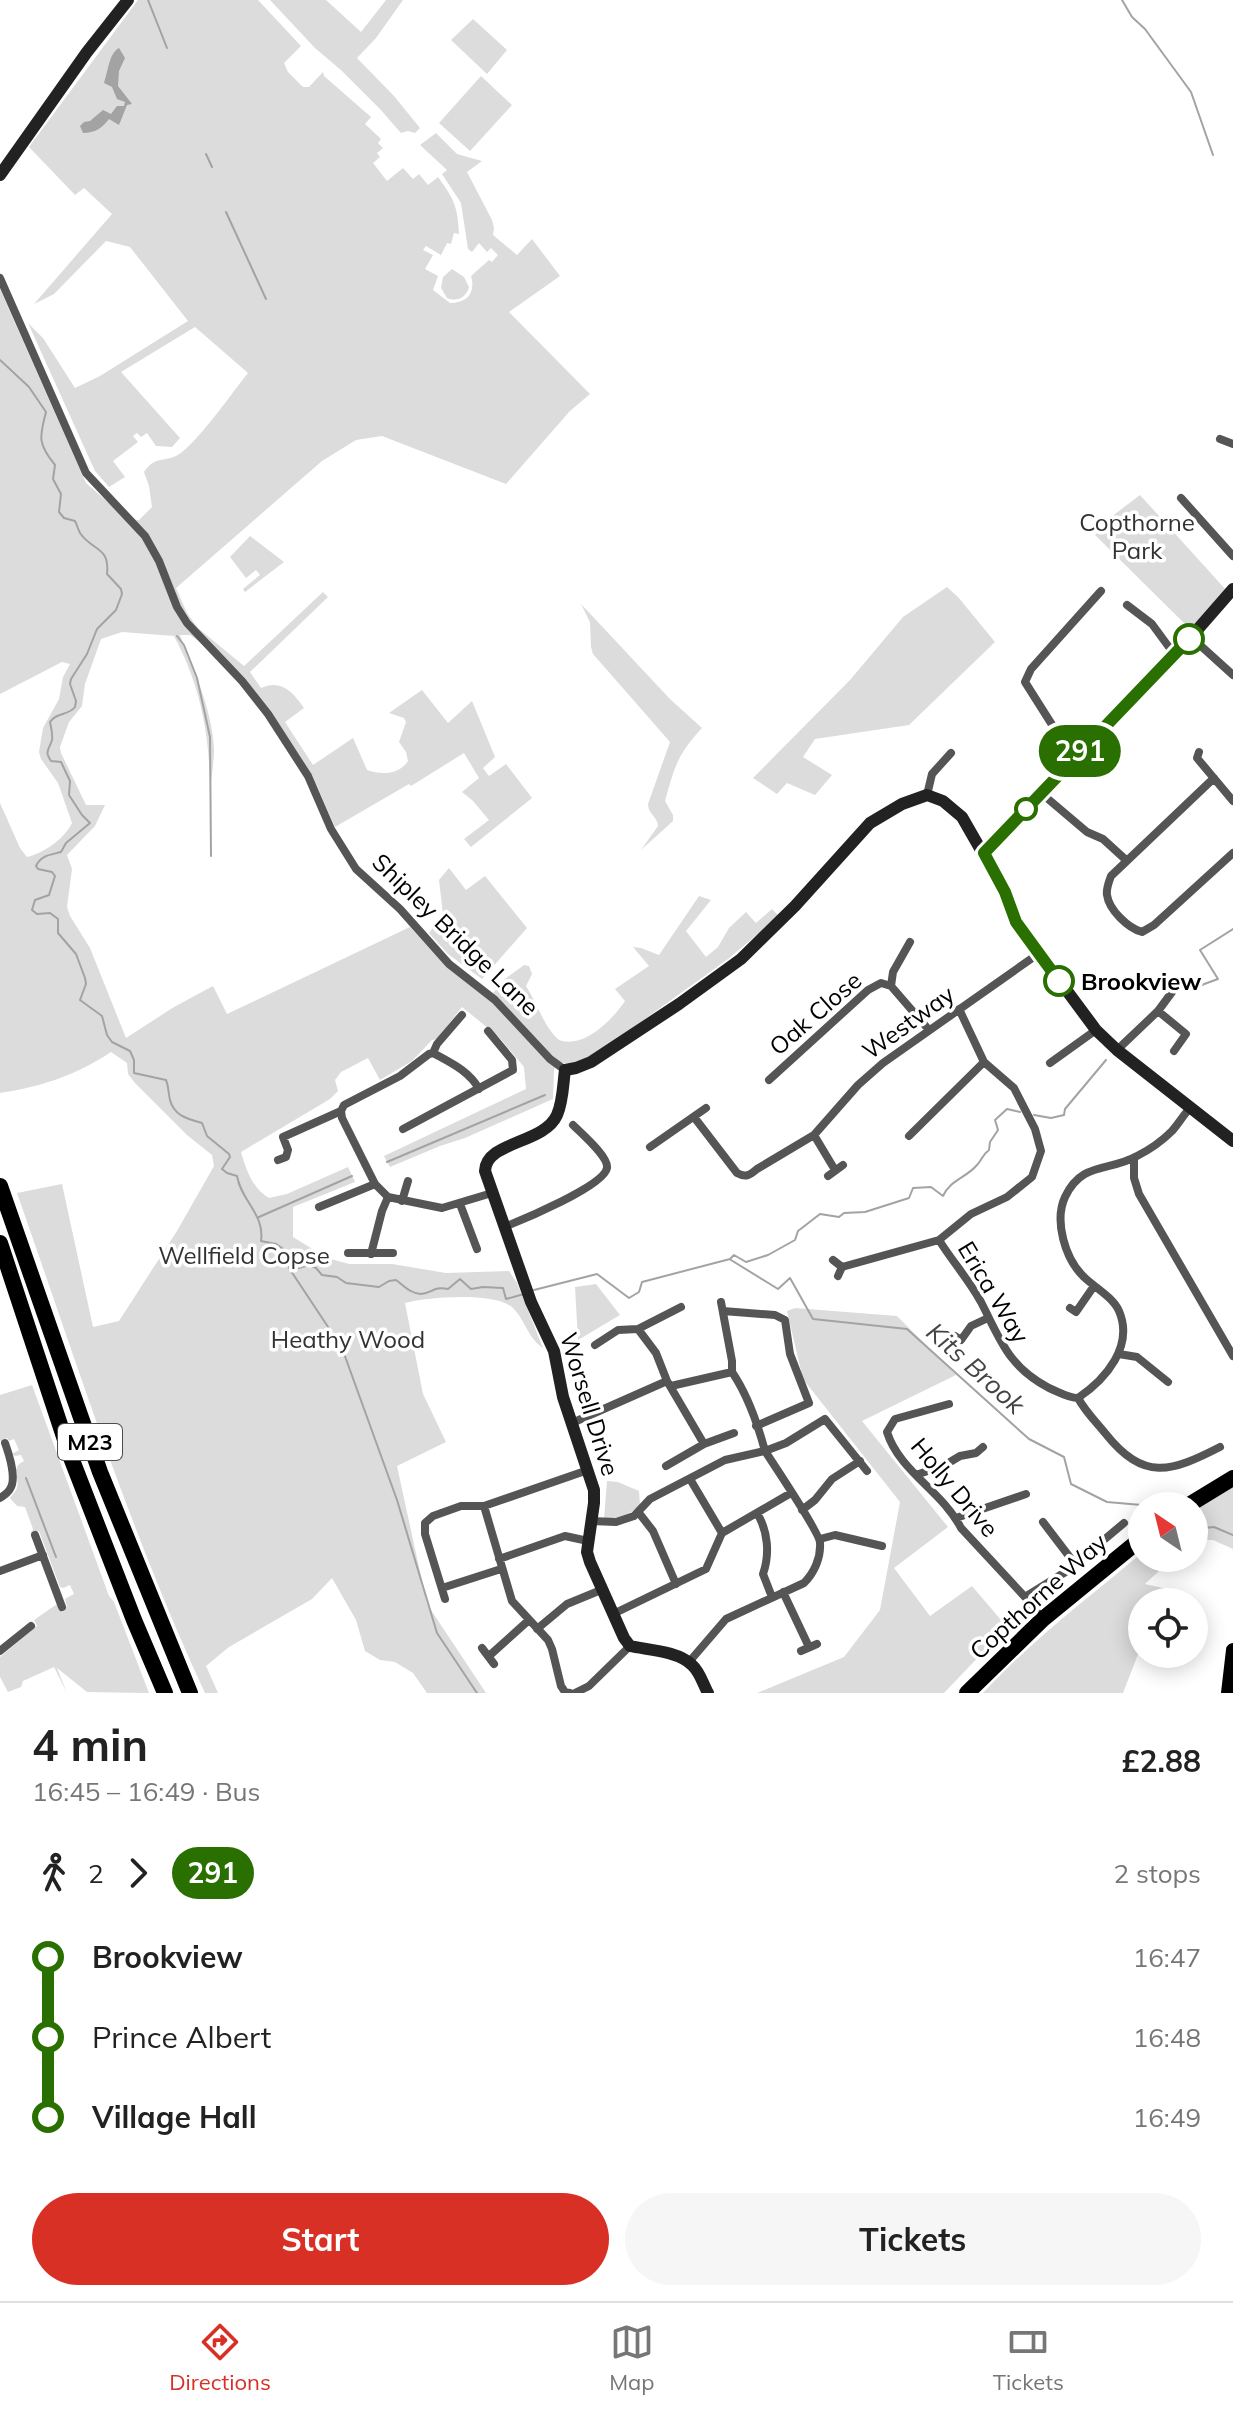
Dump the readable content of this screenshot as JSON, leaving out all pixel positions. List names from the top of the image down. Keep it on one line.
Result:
{"streets":{"highway":["M23","Copthorne Way"],"street":["Shipley Bridge Lane","Oak Close","Westway","Erica Way","Worsell Drive","Holly Drive"]},"crossings":[["Shipley Bridge Lane","Worsell Drive"],["Oak Close","Westway"],["Holly Drive","Copthorne Way"]],"water":["Kits Brook"],"parks":["Copthorne Park","Wellfield Copse","Heathy Wood"],"places":["Brookview"],"lines":["bus line 291"],"north":"top left","page":{"on_map":"291","heading":["4 min","16:45 – 16:49 · Bus","£2.88"],"legs":["2","291","2 stops"],"list":[{"name":"Brookview","value":"16:47"},{"name":"Prince Albert","value":"16:48"},{"name":"Village Hall","value":"16:49"}],"buttons":["Start","Tickets"],"tabs":["Directions","Map","Tickets"]}}
